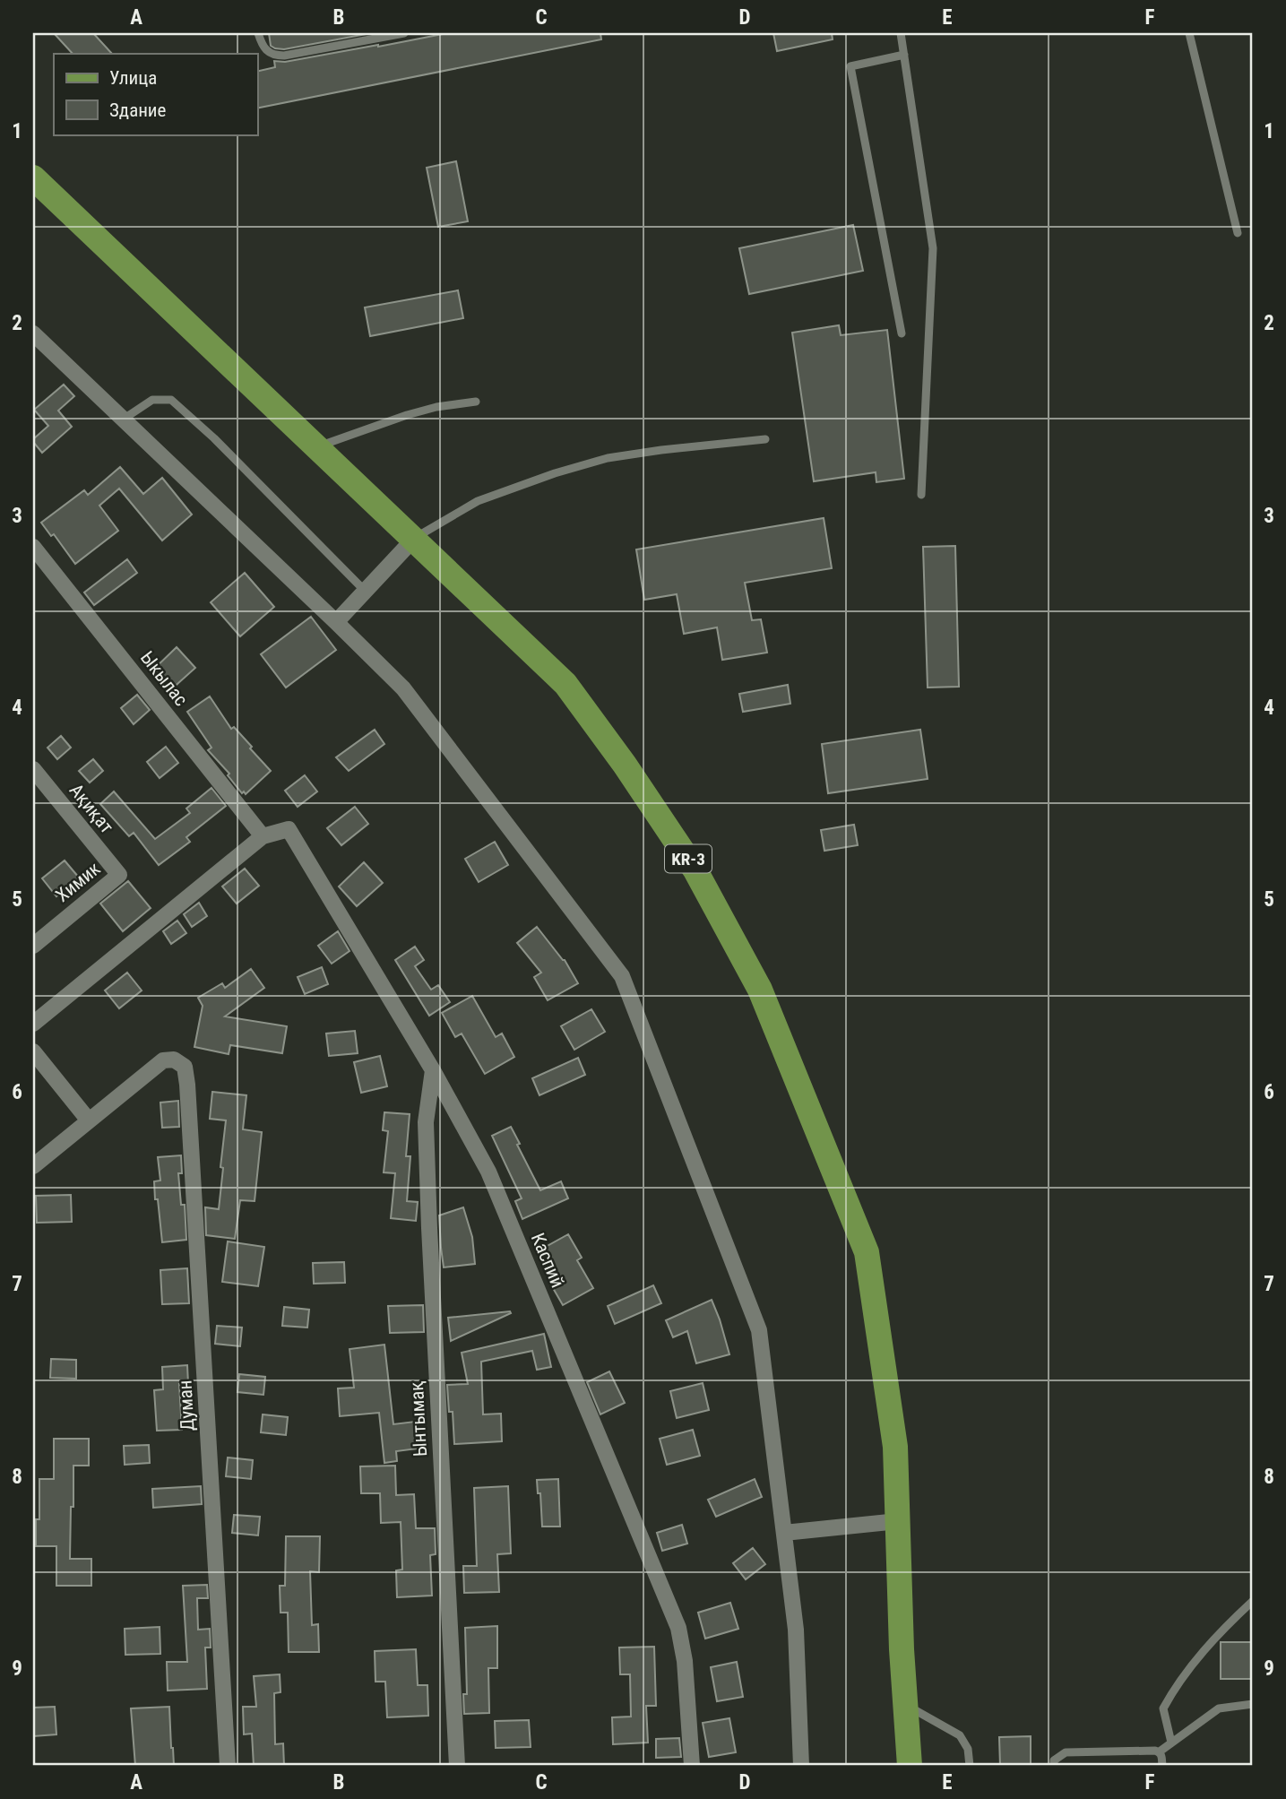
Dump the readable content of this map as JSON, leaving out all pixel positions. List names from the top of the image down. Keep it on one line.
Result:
{"streets":{"main road":["KR-3"],"street":["Ыкылас","Ақиқат","Химик","Каспий","Думан","Ынтымақ"]},"crossings":[["Ыкылас","Каспий"],["Ақиқат","Химик"],["Каспий","Ынтымақ"]],"legend":["Улица","Здание"],"grid":{"columns":["A","B","C","D","E","F"],"rows":["1","2","3","4","5","6","7","8","9"]}}
